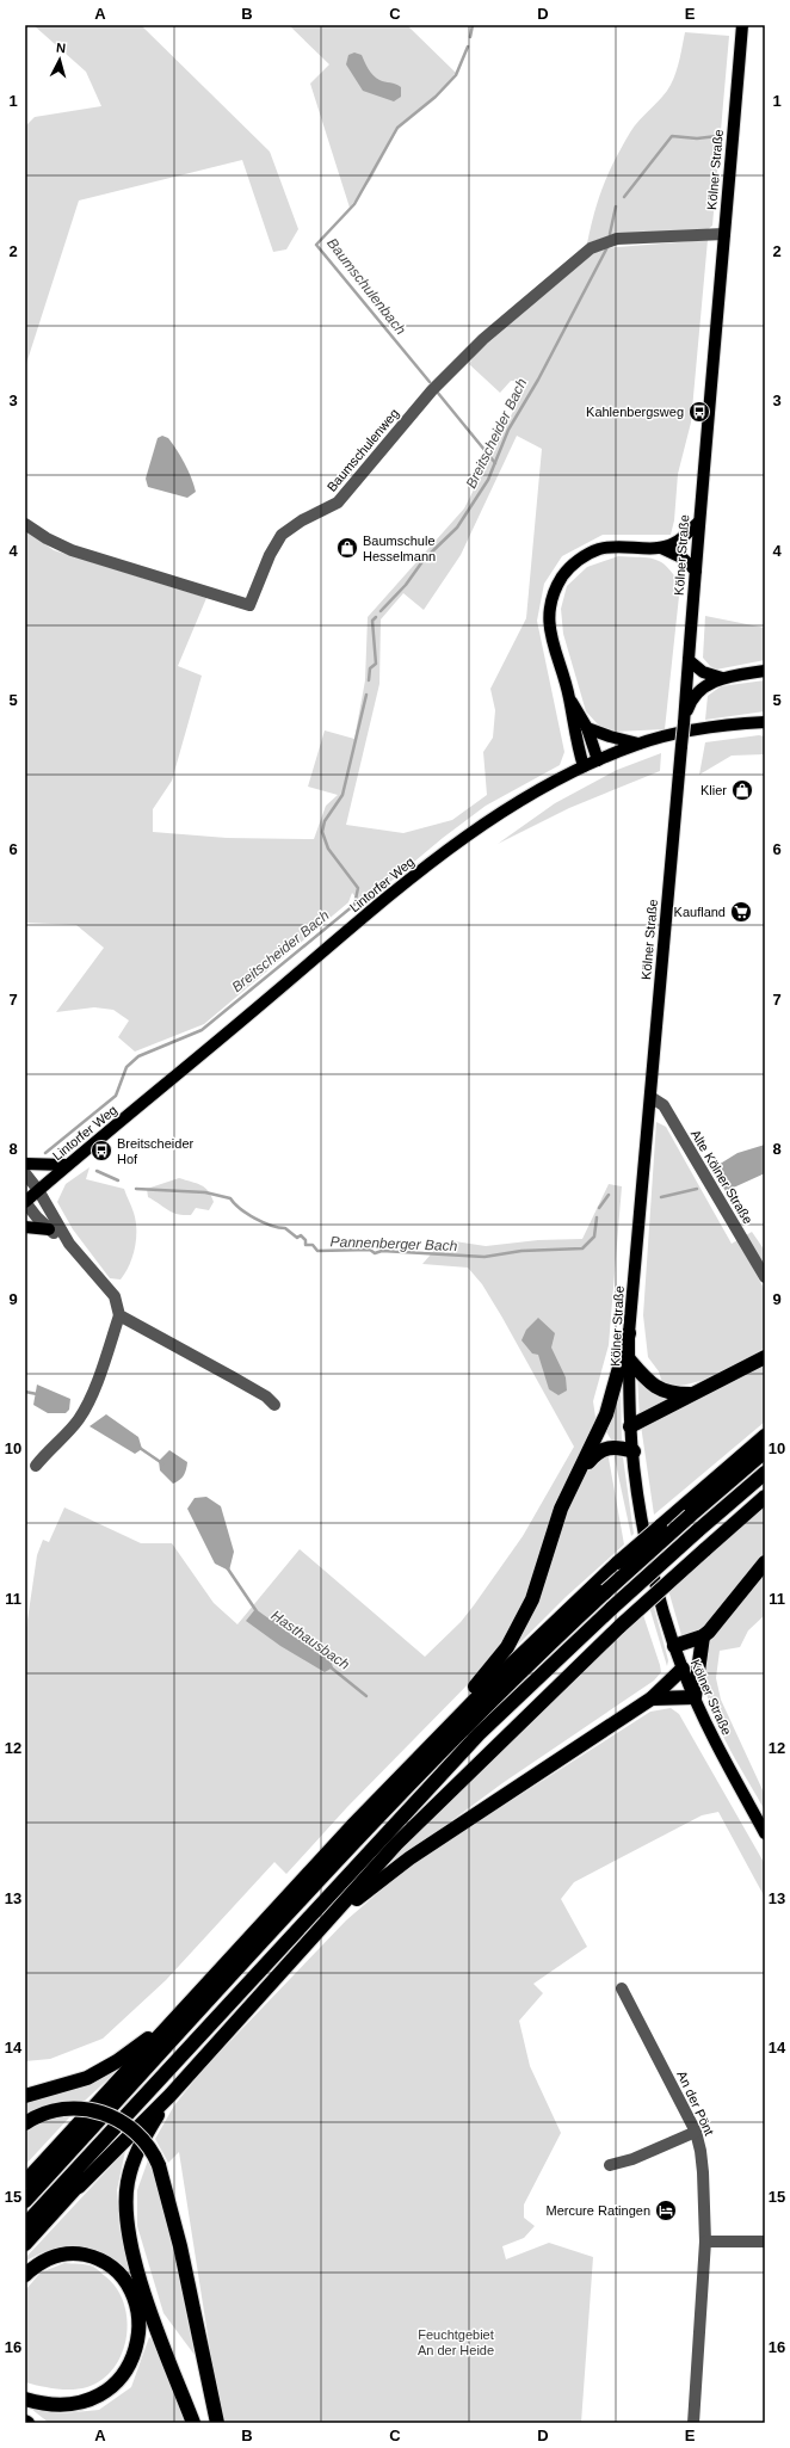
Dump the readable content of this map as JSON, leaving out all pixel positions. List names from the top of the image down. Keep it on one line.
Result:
{"streets":{"main road":["Kölner Straße","Lintorfer Weg"],"street":["Baumschulenweg","Alte Kölner Straße","An der Pönt"]},"crossings":[["Kölner Straße","Baumschulenweg"],["Kölner Straße","Alte Kölner Straße"]],"water":["Baumschulenbach","Breitscheider Bach","Pannenberger Bach","Hasthausbach"],"parks":["Feuchtgebiet An der Heide"],"places":{"bus stop":["Kahlenbergsweg","Breitscheider Hof"],"shop":["Baumschule Hesselmann","Klier"],"supermarket":["Kaufland"],"hotel":["Mercure Ratingen"]},"north":"top","grid":{"columns":["A","B","C","D","E"],"rows":["1","2","3","4","5","6","7","8","9","10","11","12","13","14","15","16"]}}
